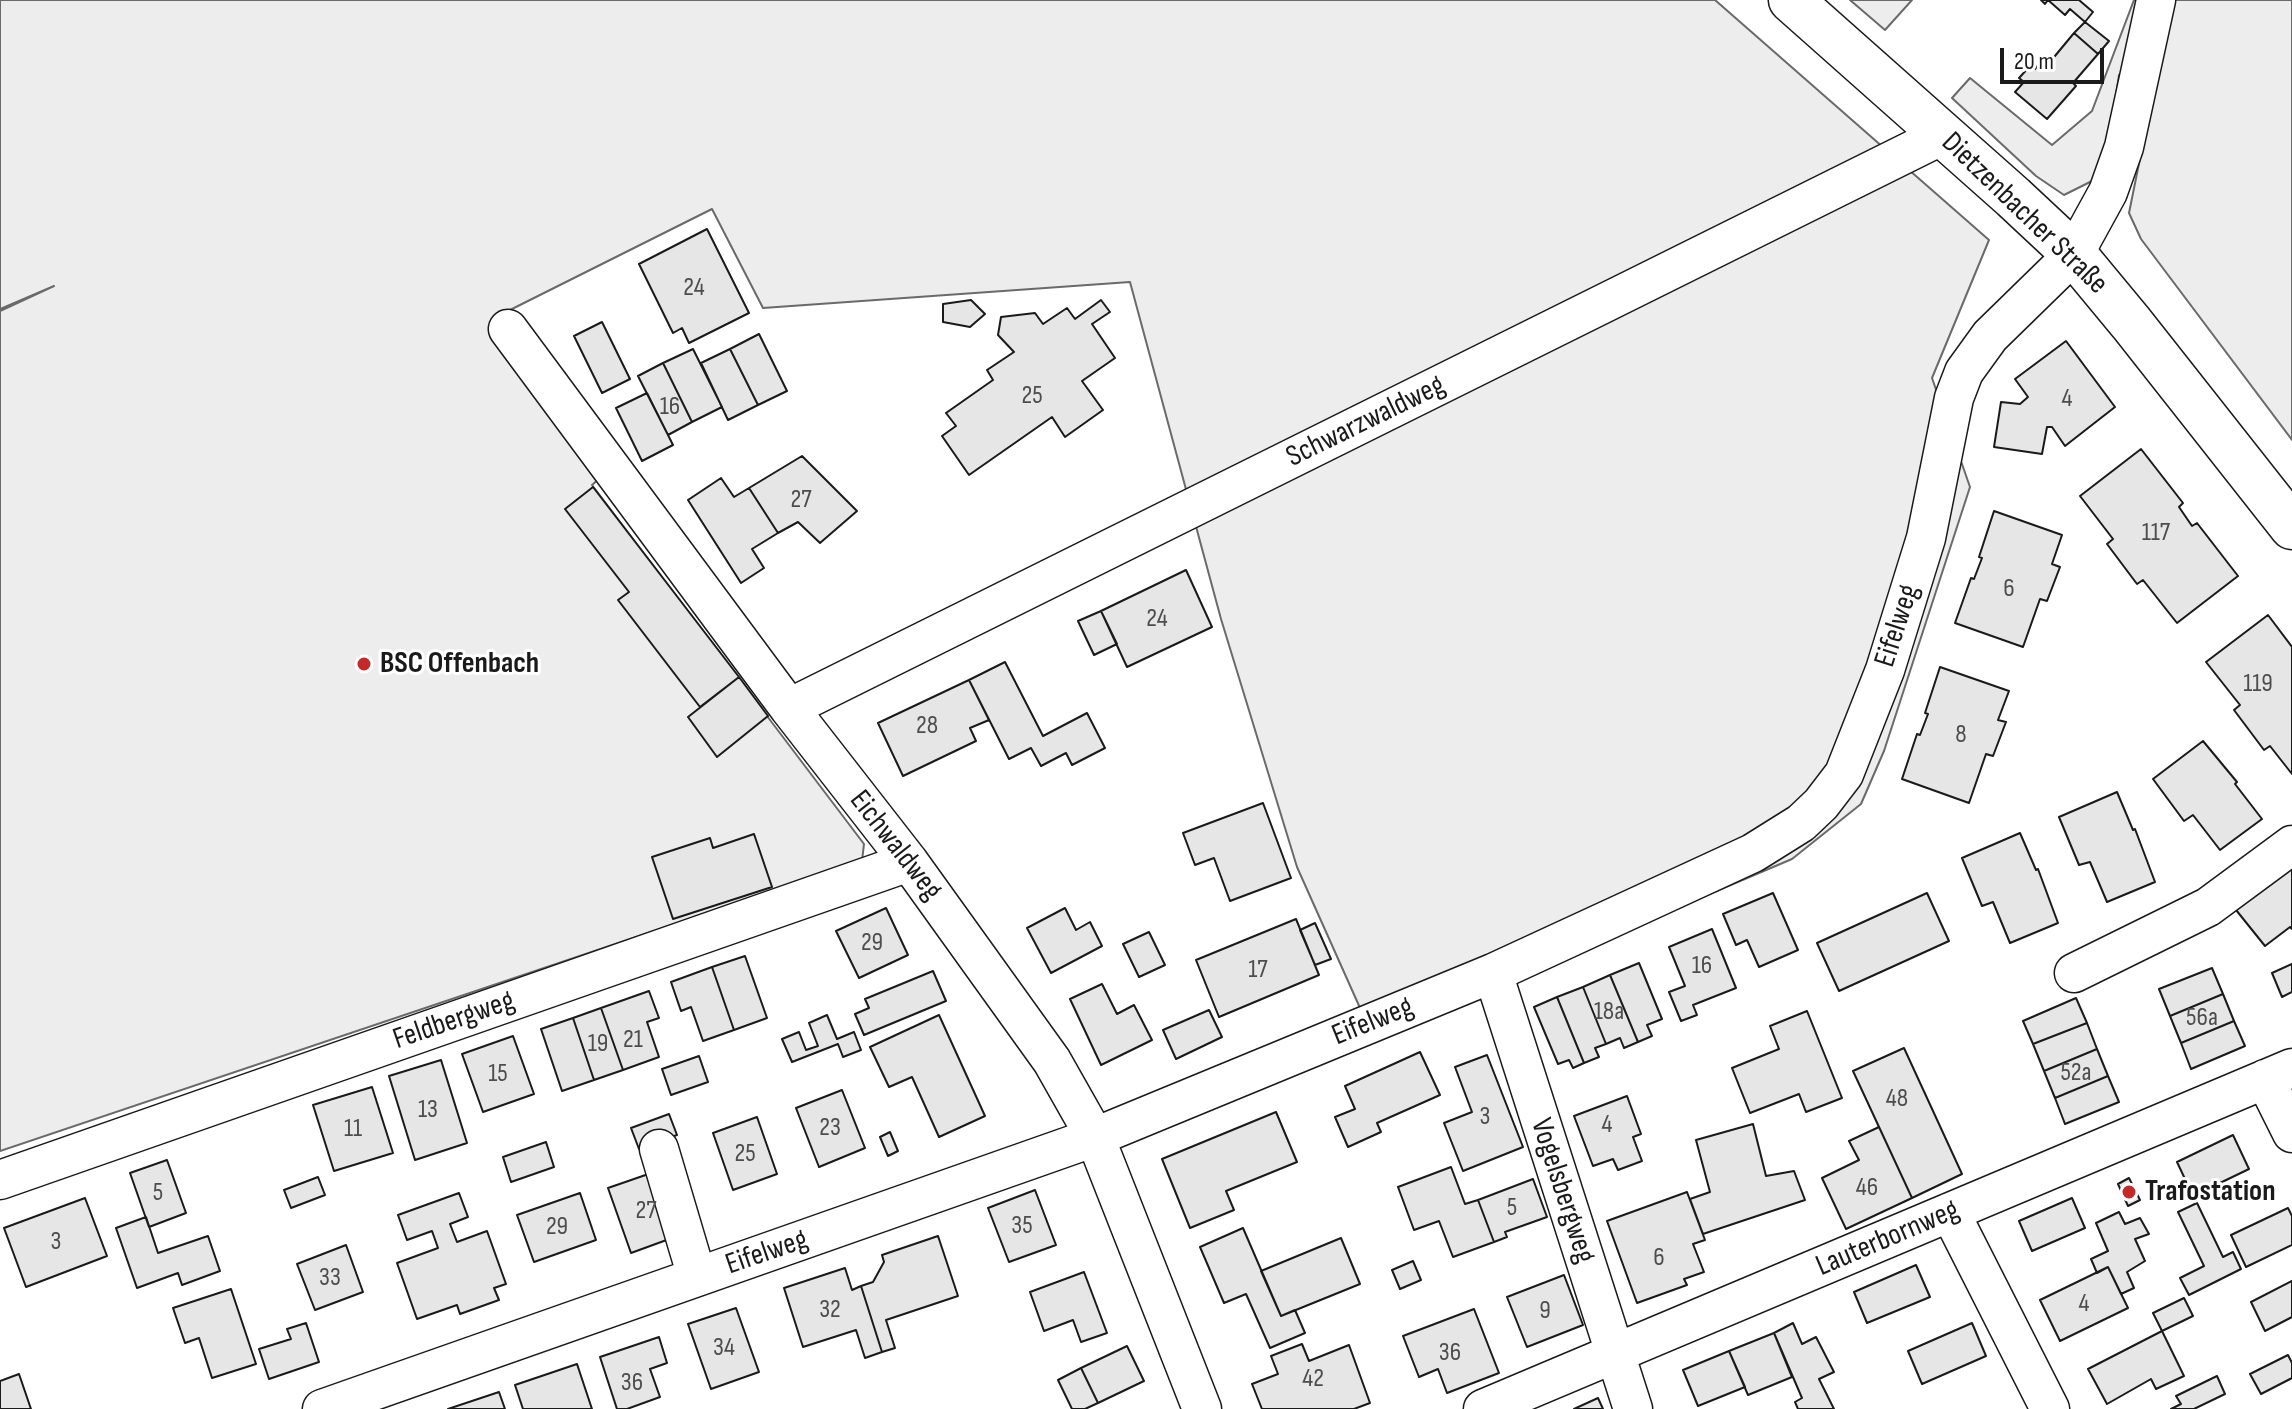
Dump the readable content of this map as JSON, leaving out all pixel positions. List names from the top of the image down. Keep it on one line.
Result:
{"streets":{"main road":["Dietzenbacher Straße"],"street":["Schwarzwaldweg","Eifelweg","Eichwaldweg","Feldbergweg","Vogelsbergweg","Lauterbornweg"]},"crossings":[["Dietzenbacher Straße","Schwarzwaldweg"],["Dietzenbacher Straße","Eifelweg"],["Schwarzwaldweg","Eichwaldweg"],["Eifelweg","Eichwaldweg"],["Eifelweg","Vogelsbergweg"],["Eichwaldweg","Feldbergweg"],["Vogelsbergweg","Lauterbornweg"]],"places":["BSC Offenbach","Trafostation"],"house_numbers":["24","25","4","16","27","117","6","24","119","28","8","29","16","17","18a","56a","21","19","52a","15","48","13","3","4","23","11","25","46","5","5","27","35","29","3","6","33","4","32","9","34","36","42","36"],"scale_bar":"20 m"}
